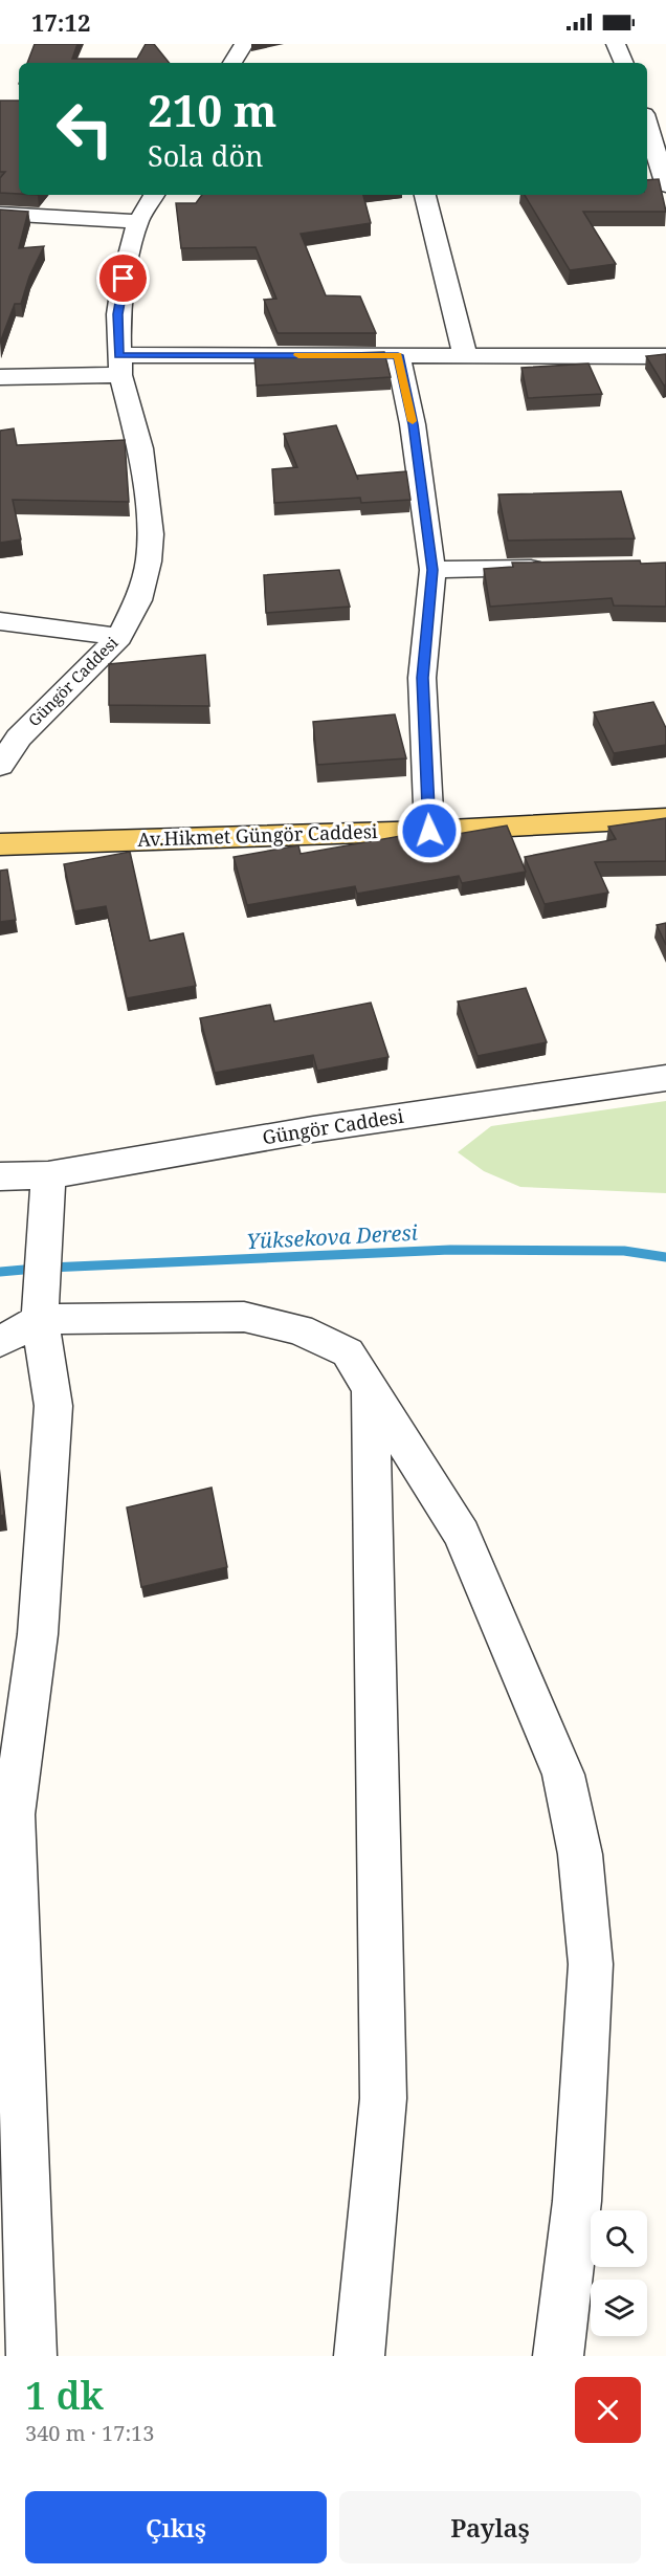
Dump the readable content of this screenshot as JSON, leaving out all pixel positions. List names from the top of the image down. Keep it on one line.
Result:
{"streets":{"main road":["Av.Hikmet Güngör Caddesi"],"street":["Güngör Caddesi"]},"water":["Yüksekova Deresi"],"page":{"status":"17:12","turn":["210 m","Sola dön"],"heading":["1 dk","340 m · 17:13"],"buttons":["Çıkış","Paylaş"]}}
